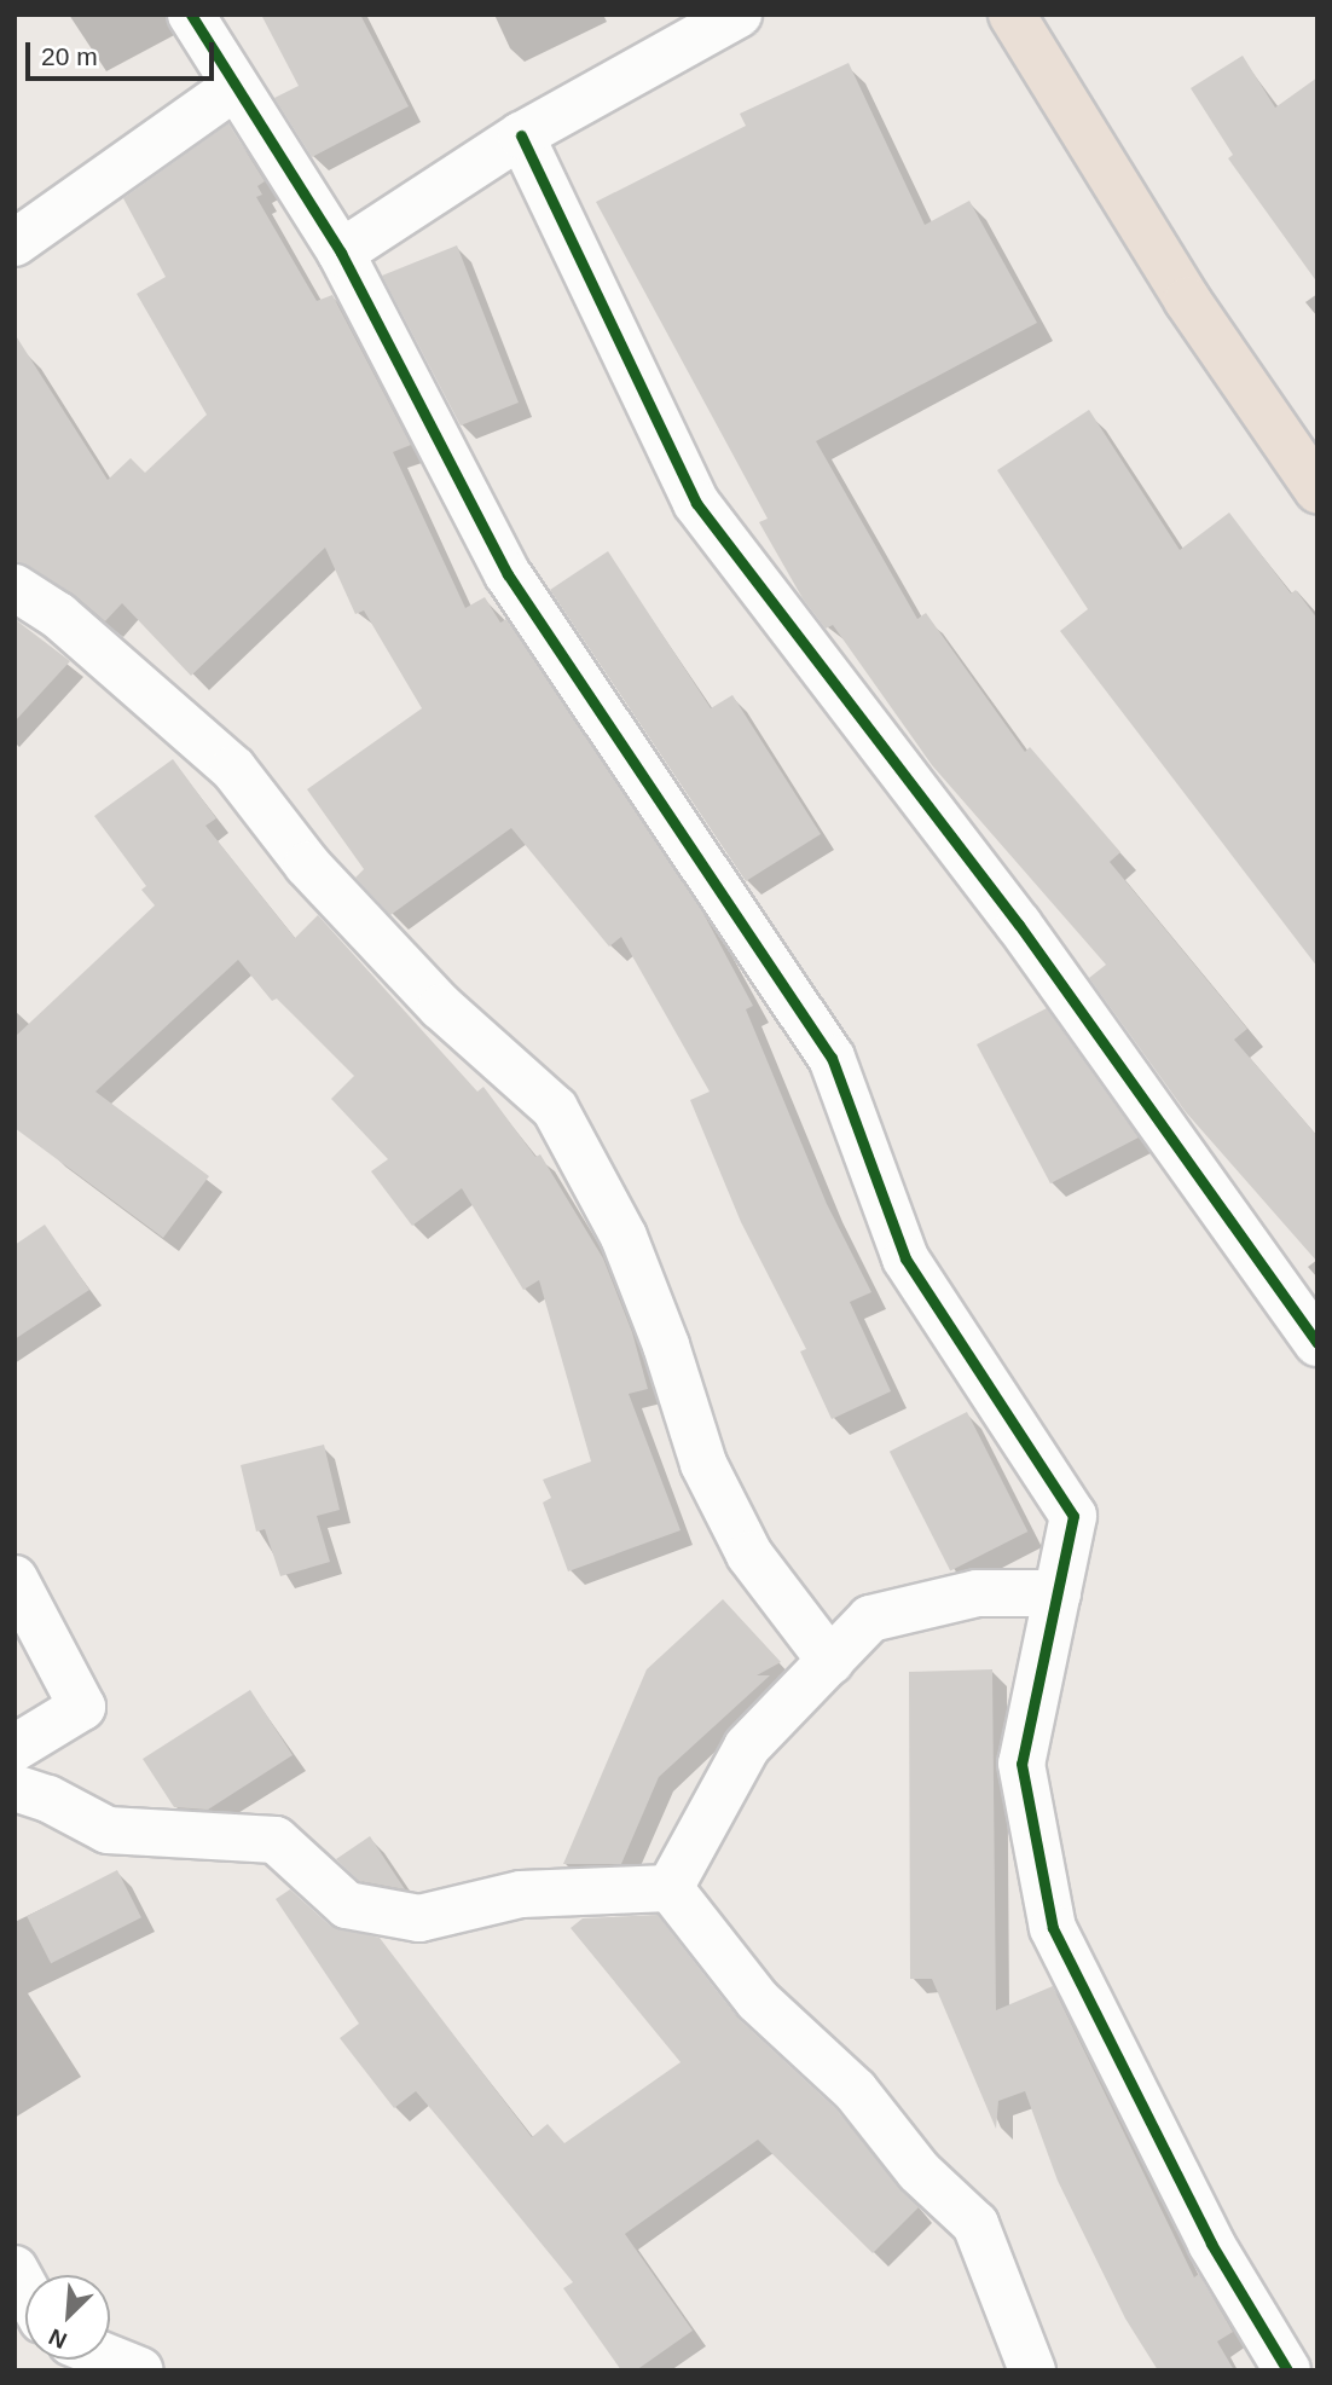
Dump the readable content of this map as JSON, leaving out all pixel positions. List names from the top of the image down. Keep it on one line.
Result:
{"scale_bar":"20 m","north":"bottom left"}
